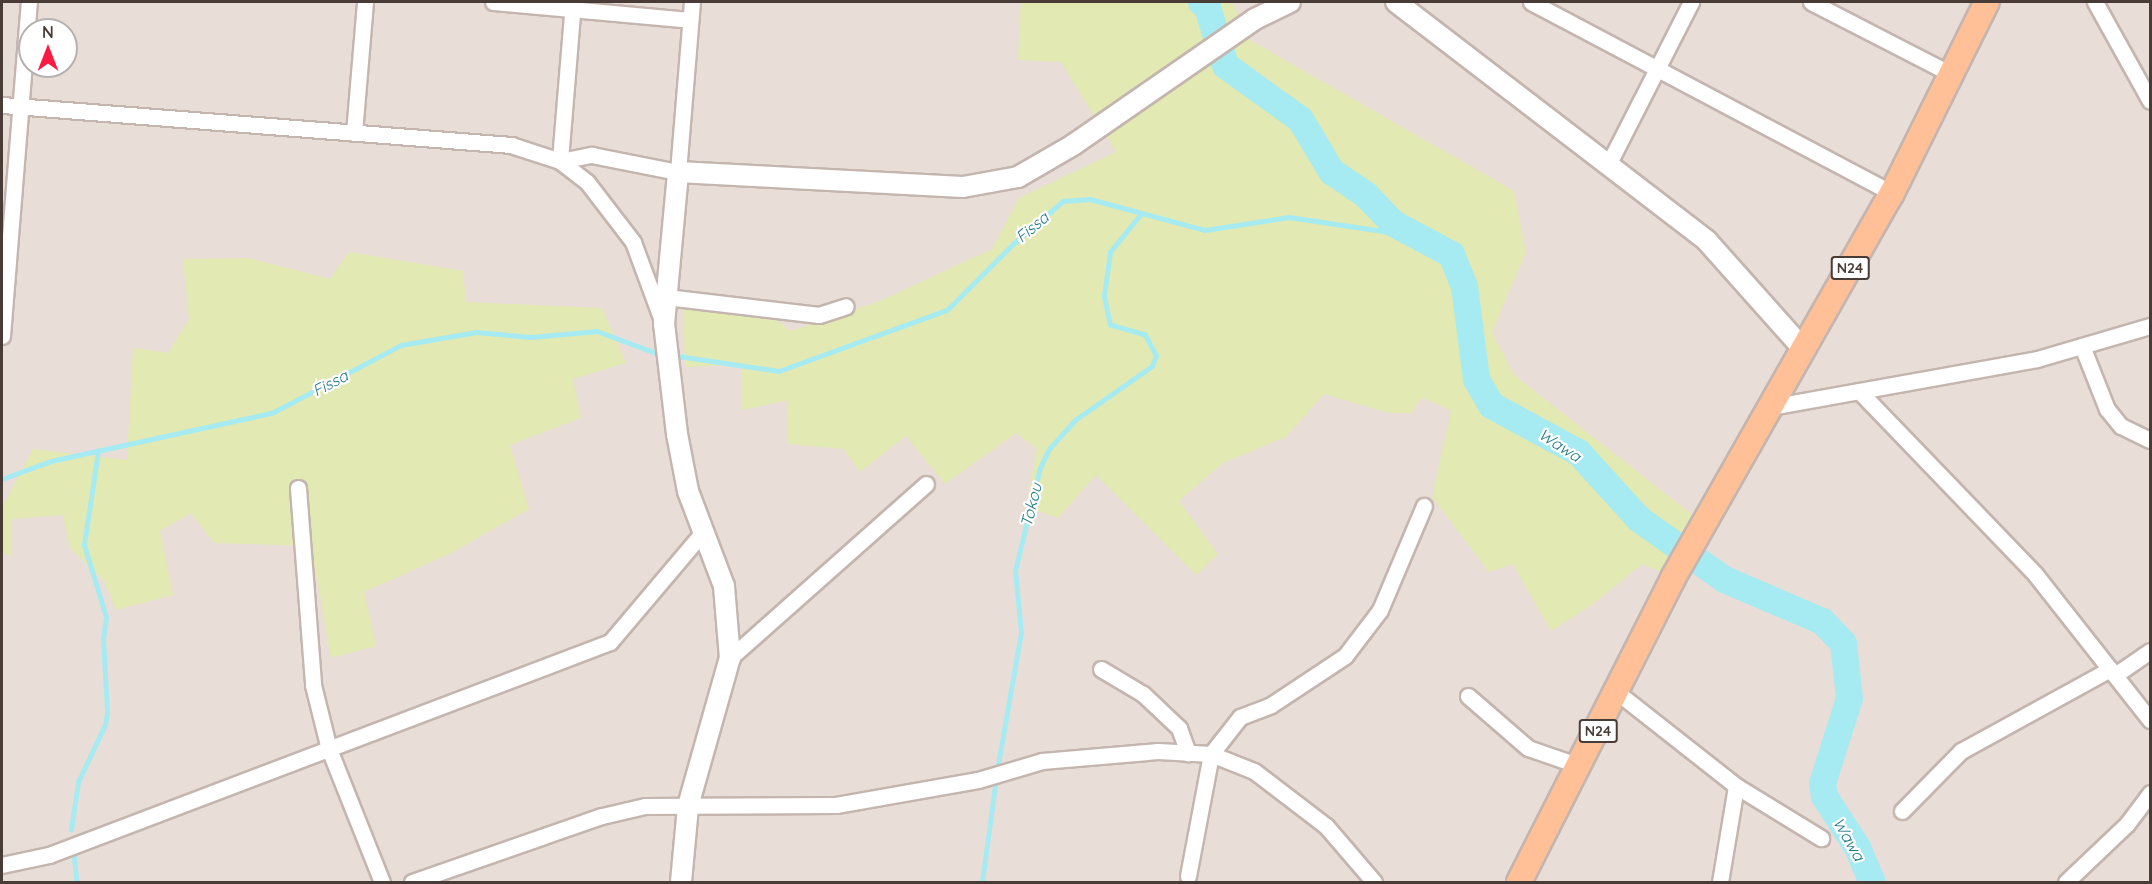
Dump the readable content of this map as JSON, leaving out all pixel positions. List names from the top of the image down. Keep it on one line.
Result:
{"streets":{"main road":["N24"]},"water":["Fissa","Wawa","Tokou"],"north":"top"}
